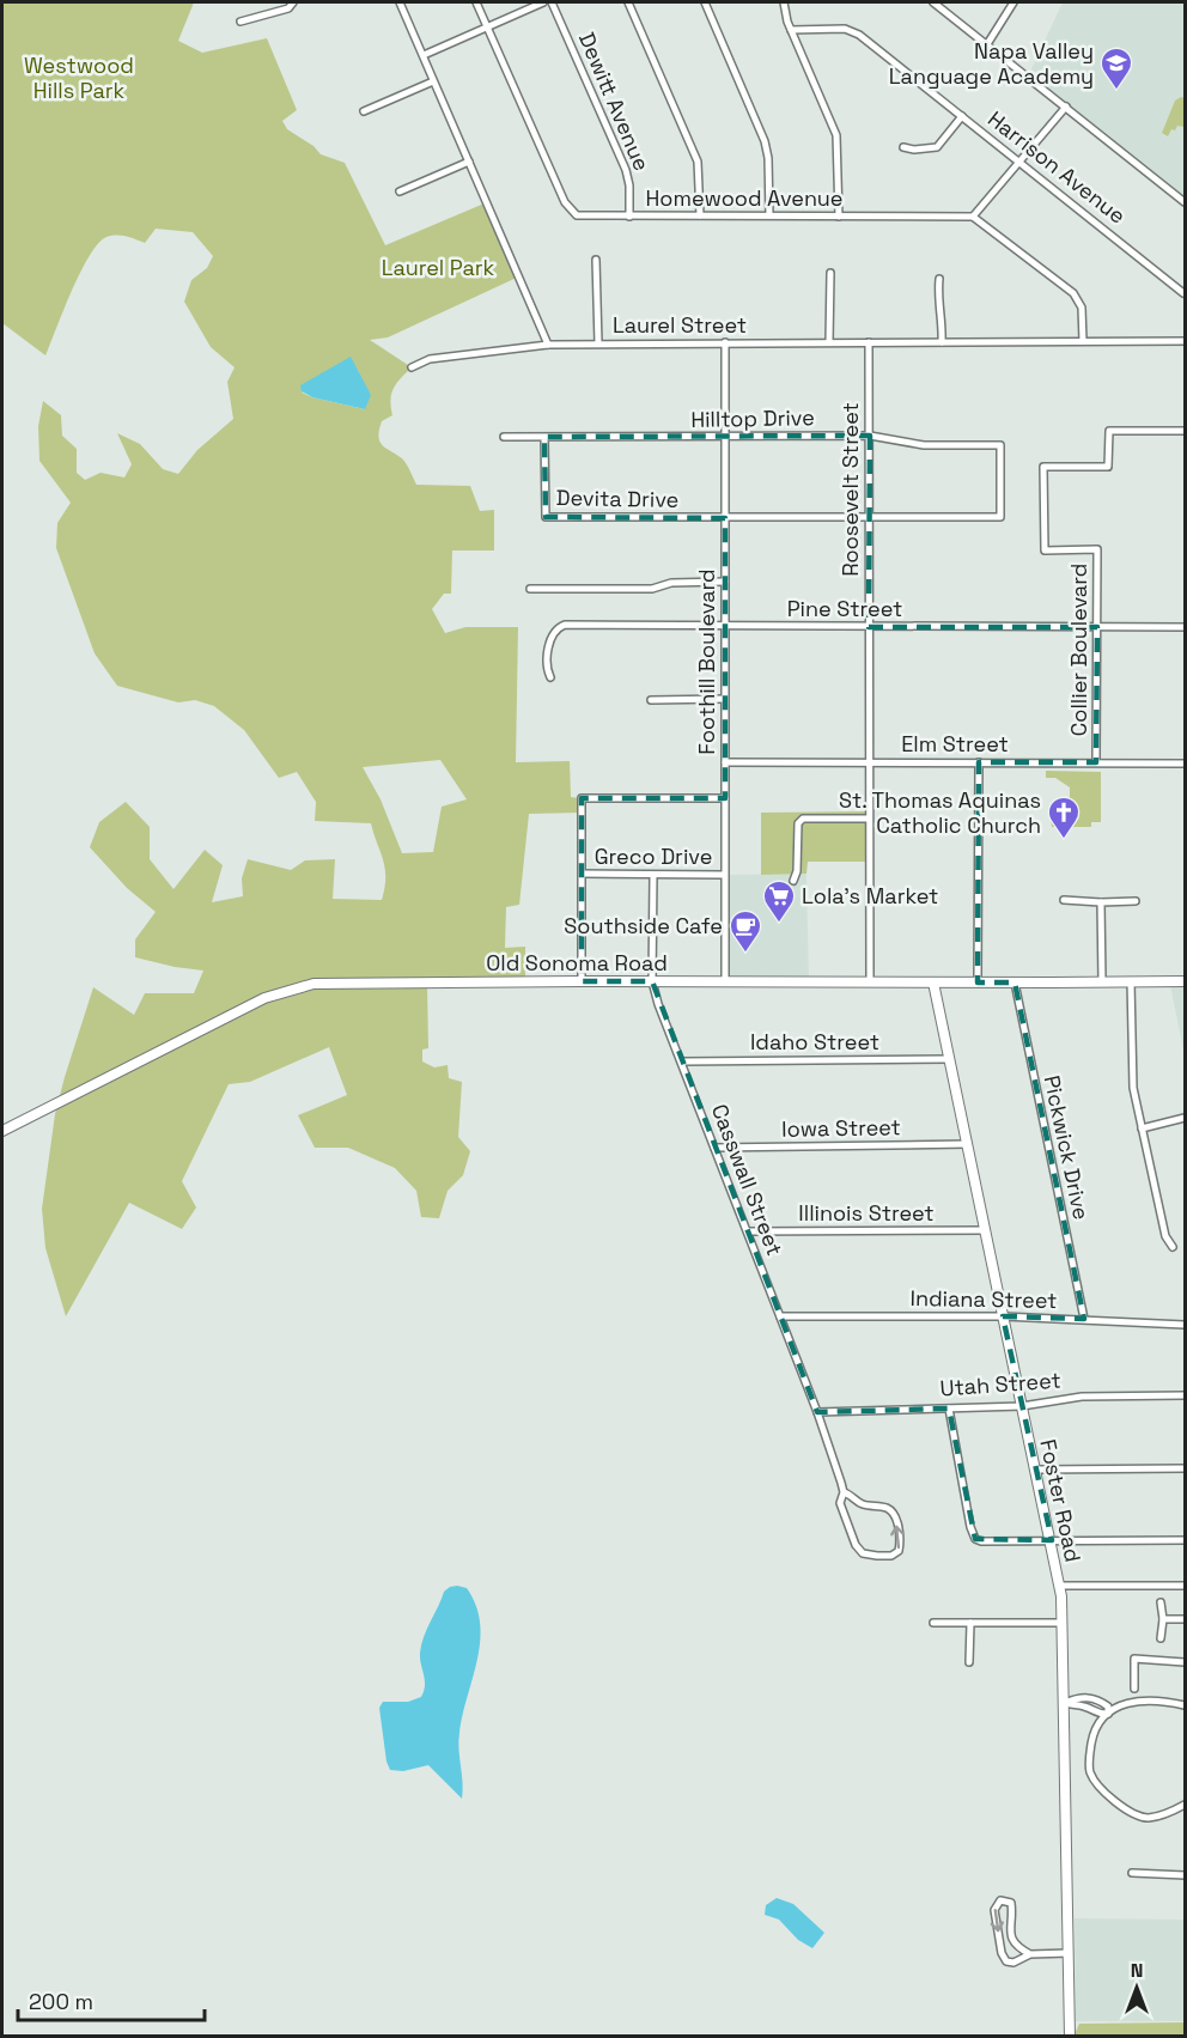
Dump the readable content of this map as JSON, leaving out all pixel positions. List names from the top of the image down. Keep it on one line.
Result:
{"streets":{"main road":["Old Sonoma Road","Foster Road"],"street":["Dewitt Avenue","Harrison Avenue","Homewood Avenue","Laurel Street","Hilltop Drive","Roosevelt Street","Devita Drive","Pine Street","Collier Boulevard","Foothill Boulevard","Elm Street","Greco Drive","Idaho Street","Iowa Street","Pickwick Drive","Casswall Street","Illinois Street","Indiana Street","Utah Street"]},"crossings":[["Dewitt Avenue","Homewood Avenue"],["Laurel Street","Roosevelt Street"],["Laurel Street","Foothill Boulevard"],["Hilltop Drive","Roosevelt Street"],["Hilltop Drive","Devita Drive"],["Hilltop Drive","Foothill Boulevard"],["Roosevelt Street","Pine Street"],["Roosevelt Street","Elm Street"],["Roosevelt Street","Old Sonoma Road"],["Devita Drive","Foothill Boulevard"],["Pine Street","Collier Boulevard"],["Pine Street","Foothill Boulevard"],["Collier Boulevard","Elm Street"],["Foothill Boulevard","Elm Street"],["Foothill Boulevard","Greco Drive"],["Foothill Boulevard","Old Sonoma Road"],["Greco Drive","Casswall Street"],["Old Sonoma Road","Pickwick Drive"],["Old Sonoma Road","Casswall Street"],["Old Sonoma Road","Foster Road"],["Idaho Street","Casswall Street"],["Idaho Street","Foster Road"],["Iowa Street","Casswall Street"],["Iowa Street","Foster Road"],["Pickwick Drive","Indiana Street"],["Casswall Street","Illinois Street"],["Casswall Street","Indiana Street"],["Casswall Street","Utah Street"],["Illinois Street","Foster Road"],["Indiana Street","Foster Road"],["Utah Street","Foster Road"]],"parks":["Westwood Hills Park","Laurel Park"],"places":{"school or university":["Napa Valley Language Academy"],"church":["St. Thomas Aquinas Catholic Church"],"supermarket":["Lola’s Market"],"cafe":["Southside Cafe"]},"scale_bar":"200 m","north":"top"}
